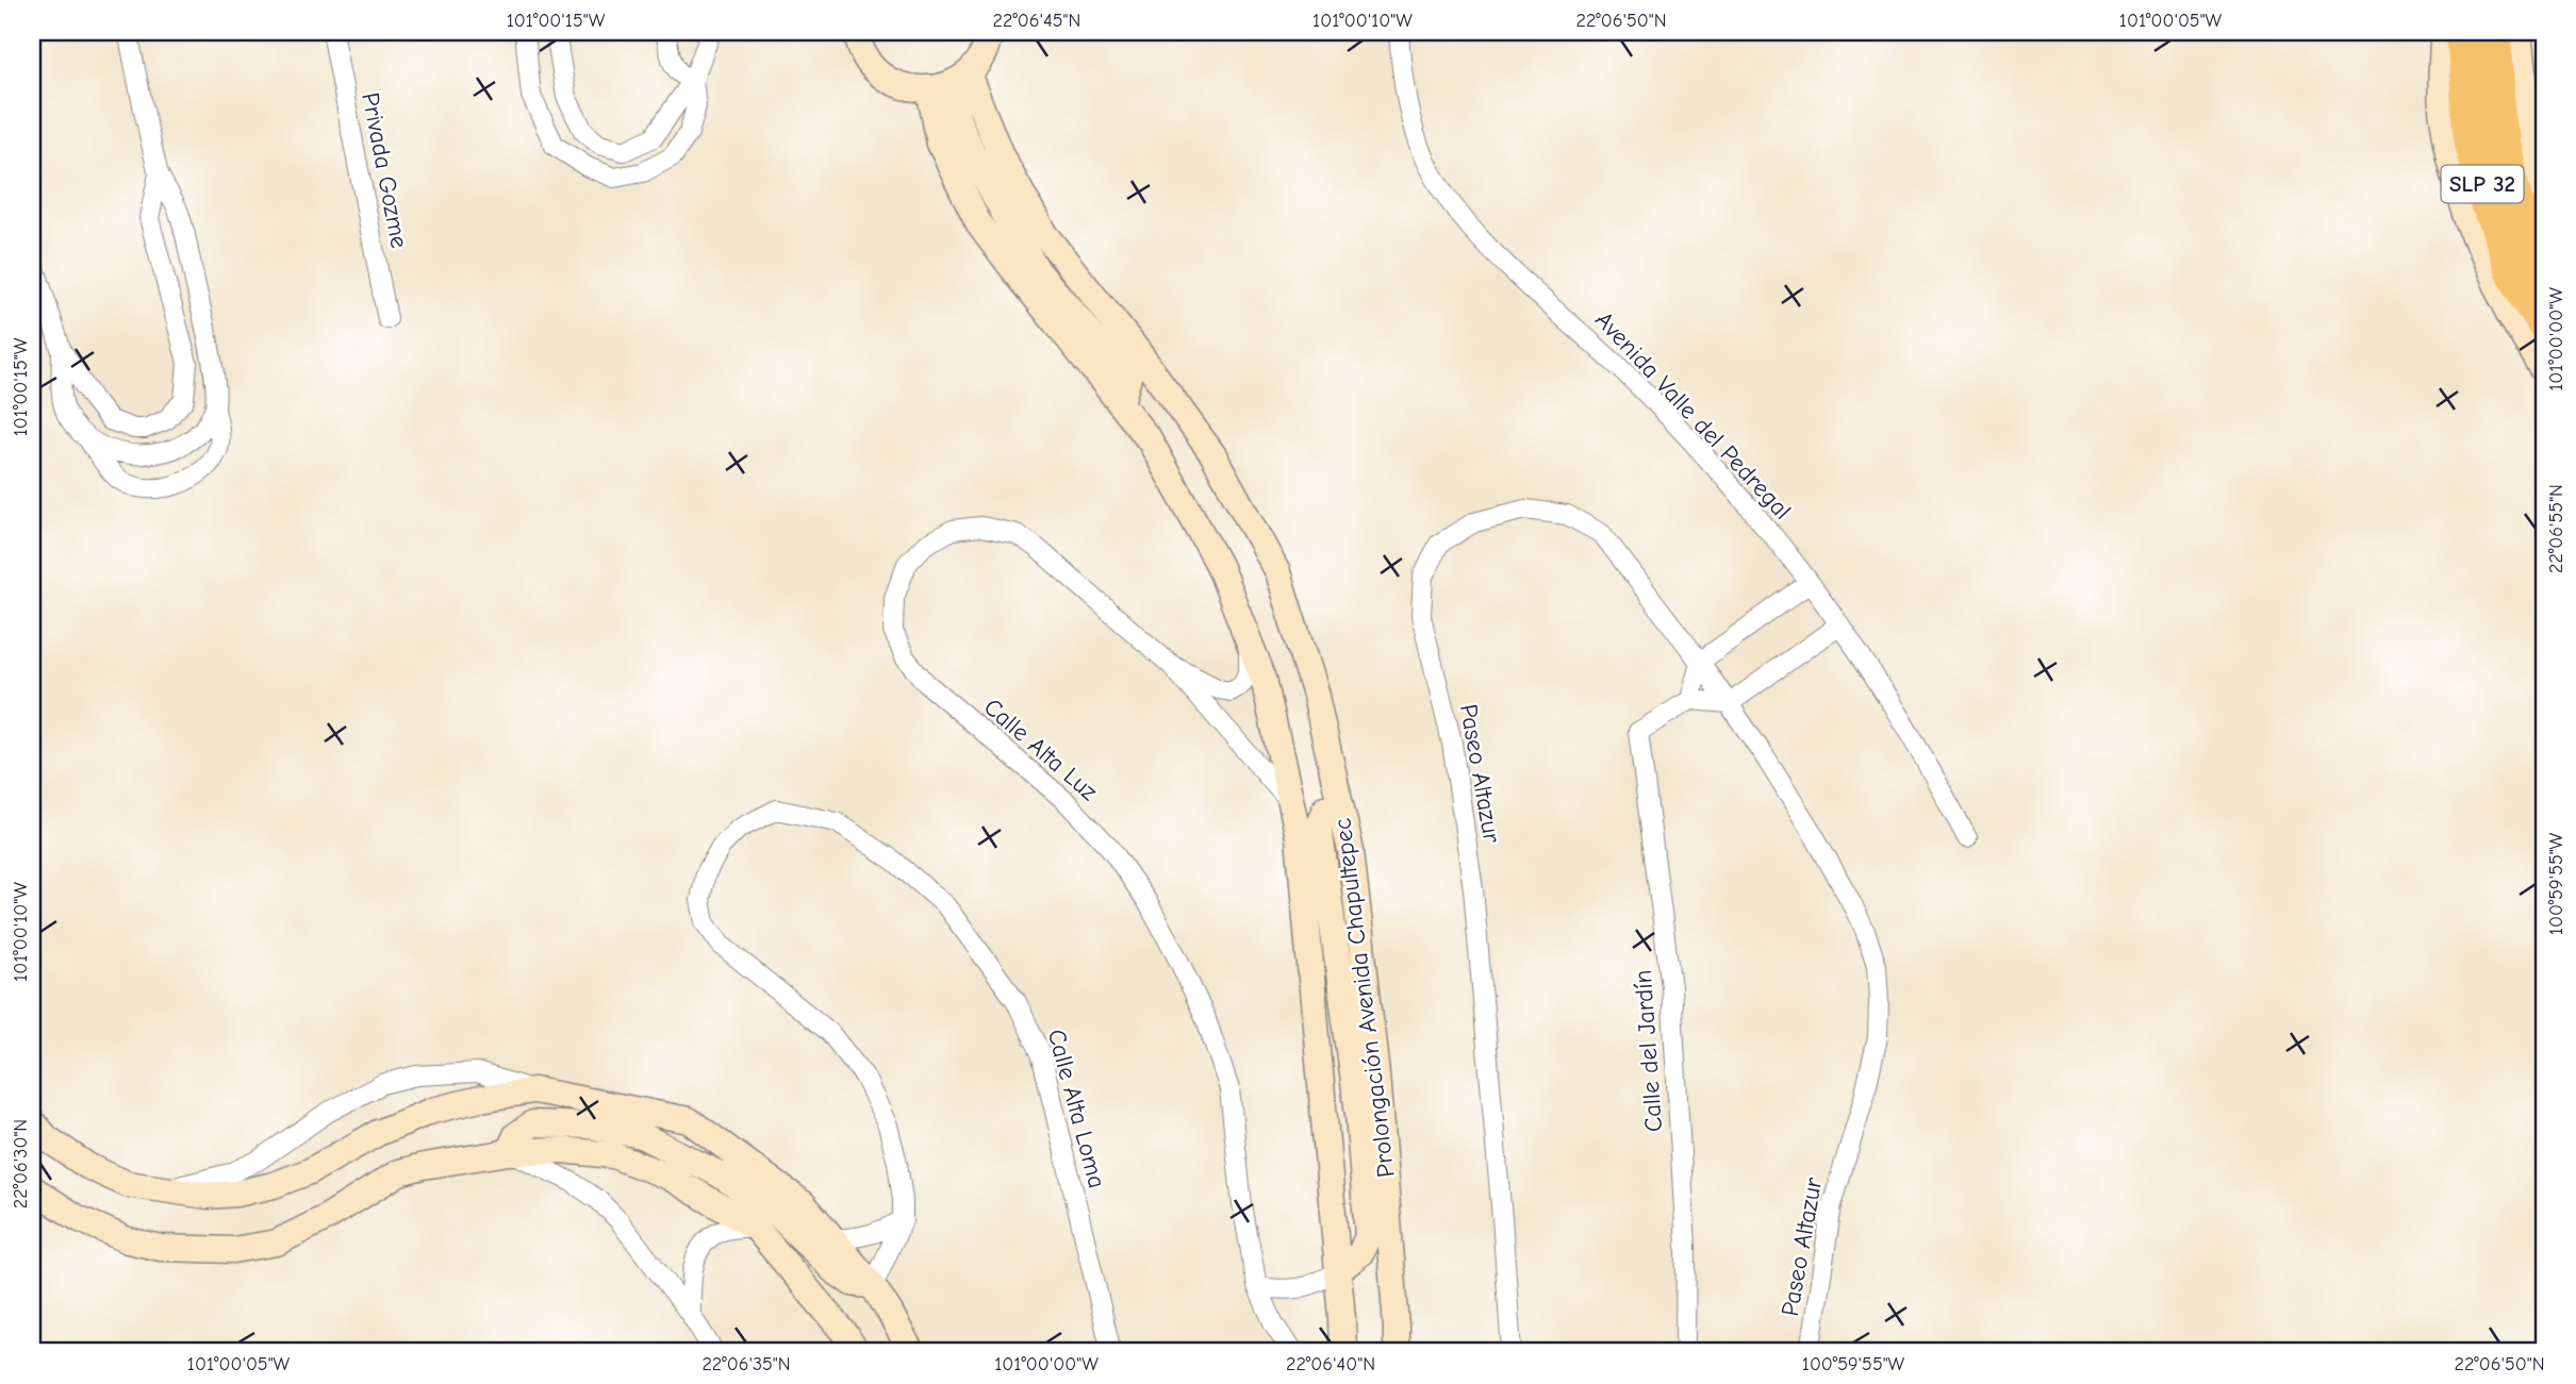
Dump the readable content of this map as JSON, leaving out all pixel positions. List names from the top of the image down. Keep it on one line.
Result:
{"streets":{"highway":["SLP 32"],"street":["Privada Gozme","Avenida Valle del Pedregal","Calle Alta Luz","Paseo Altazur","Prolongación Avenida Chapultepec","Calle del Jardín","Calle Alta Loma"]},"crossings":[["Calle Alta Luz","Prolongación Avenida Chapultepec"]],"coordinates":["101°00'15\"W","22°06'45\"N","101°00'10\"W","22°06'50\"N","101°00'05\"W","101°00'00\"W","22°06'55\"N","100°59'55\"W","22°06'30\"N","22°06'35\"N","22°06'40\"N"]}
